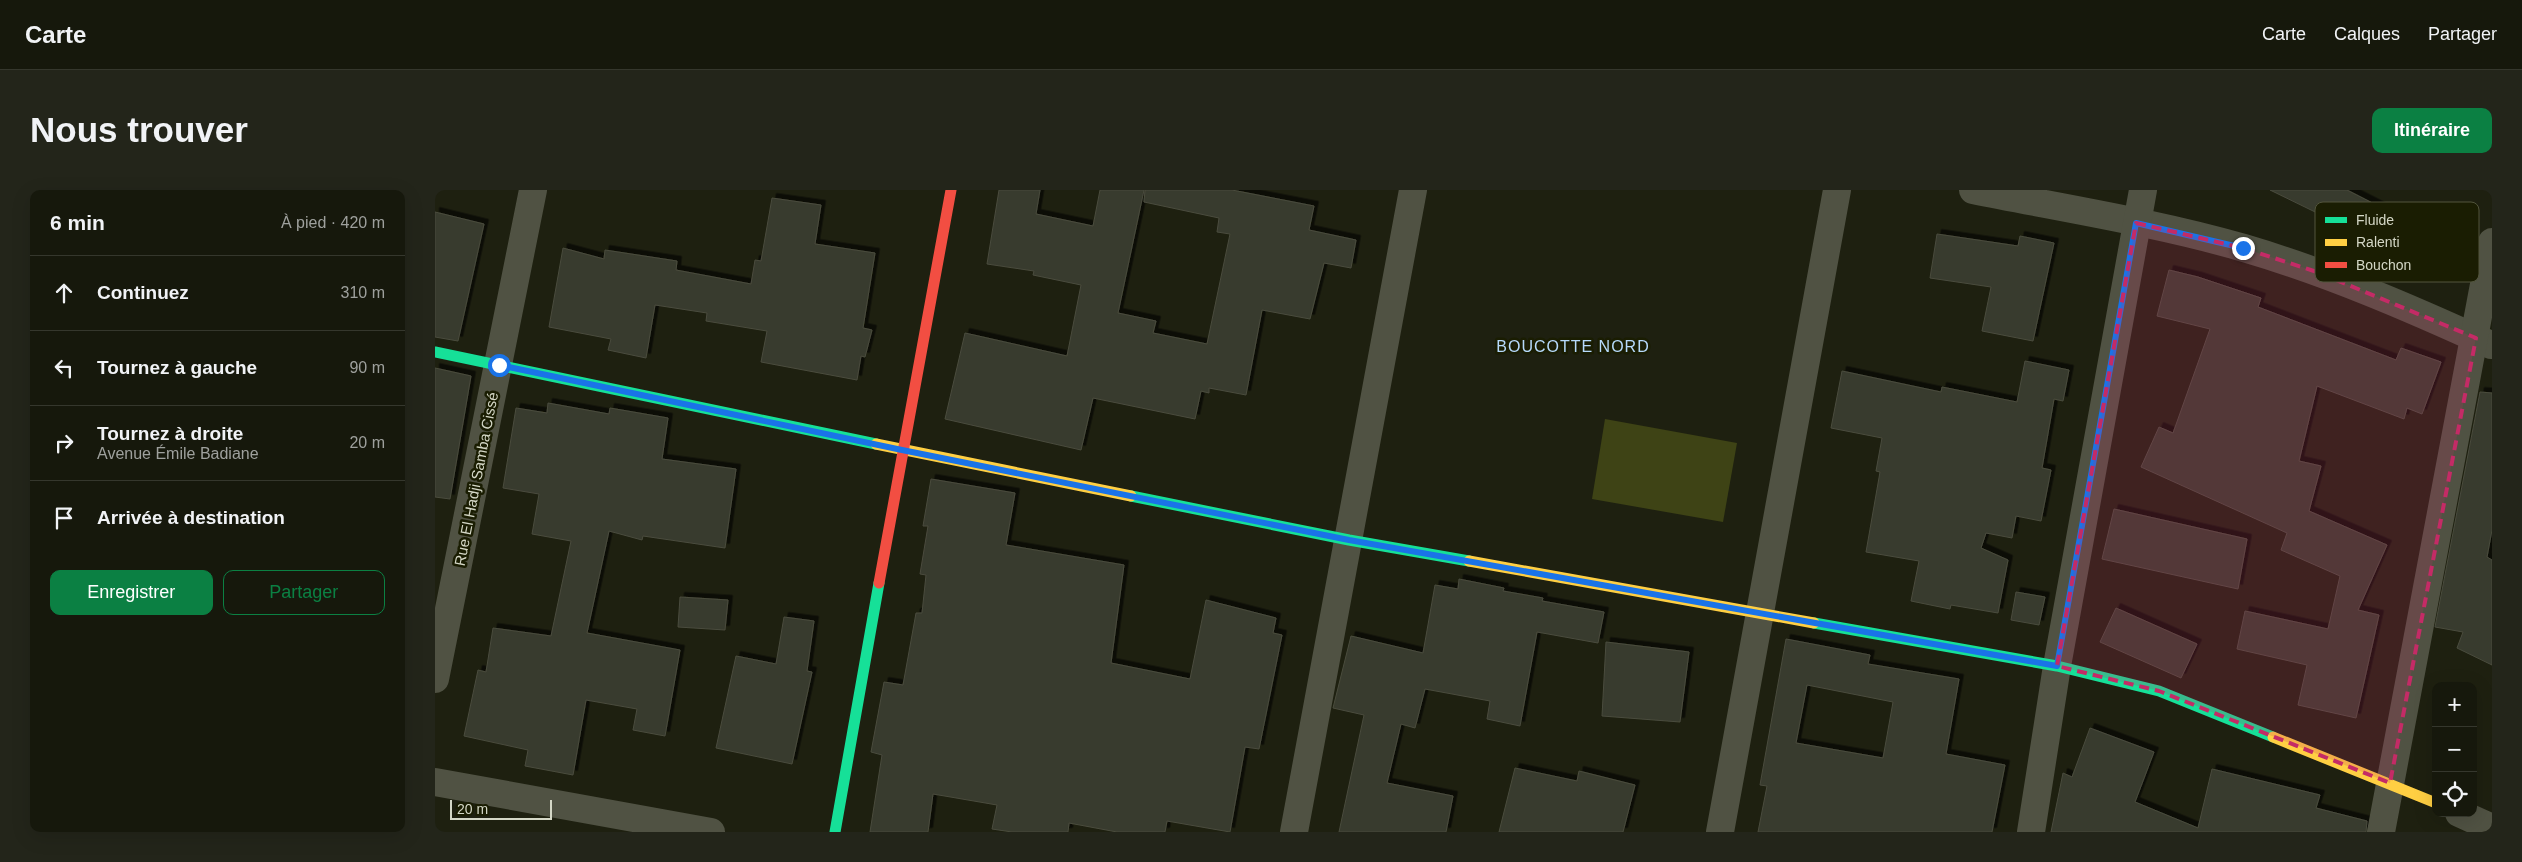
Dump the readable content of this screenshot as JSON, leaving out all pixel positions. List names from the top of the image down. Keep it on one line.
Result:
{"streets":{"street":["Rue El Hadji Samba Cissé"]},"districts":["BOUCOTTE NORD"],"legend":["Fluide","Ralenti","Bouchon"],"scale_bar":"20 m","page":{"header":"Carte","nav":["Carte","Calques","Partager"],"buttons":["Itinéraire",["Enregistrer","Partager"]],"title":"Nous trouver","heading":["6 min","À pied · 420 m"],"list":[["Continuez","310 m"],["Tournez à gauche","90 m"],["Tournez à droite","Avenue Émile Badiane","20 m"],"Arrivée à destination"],"map_buttons":["+","−"],"scale":"20 m"}}
